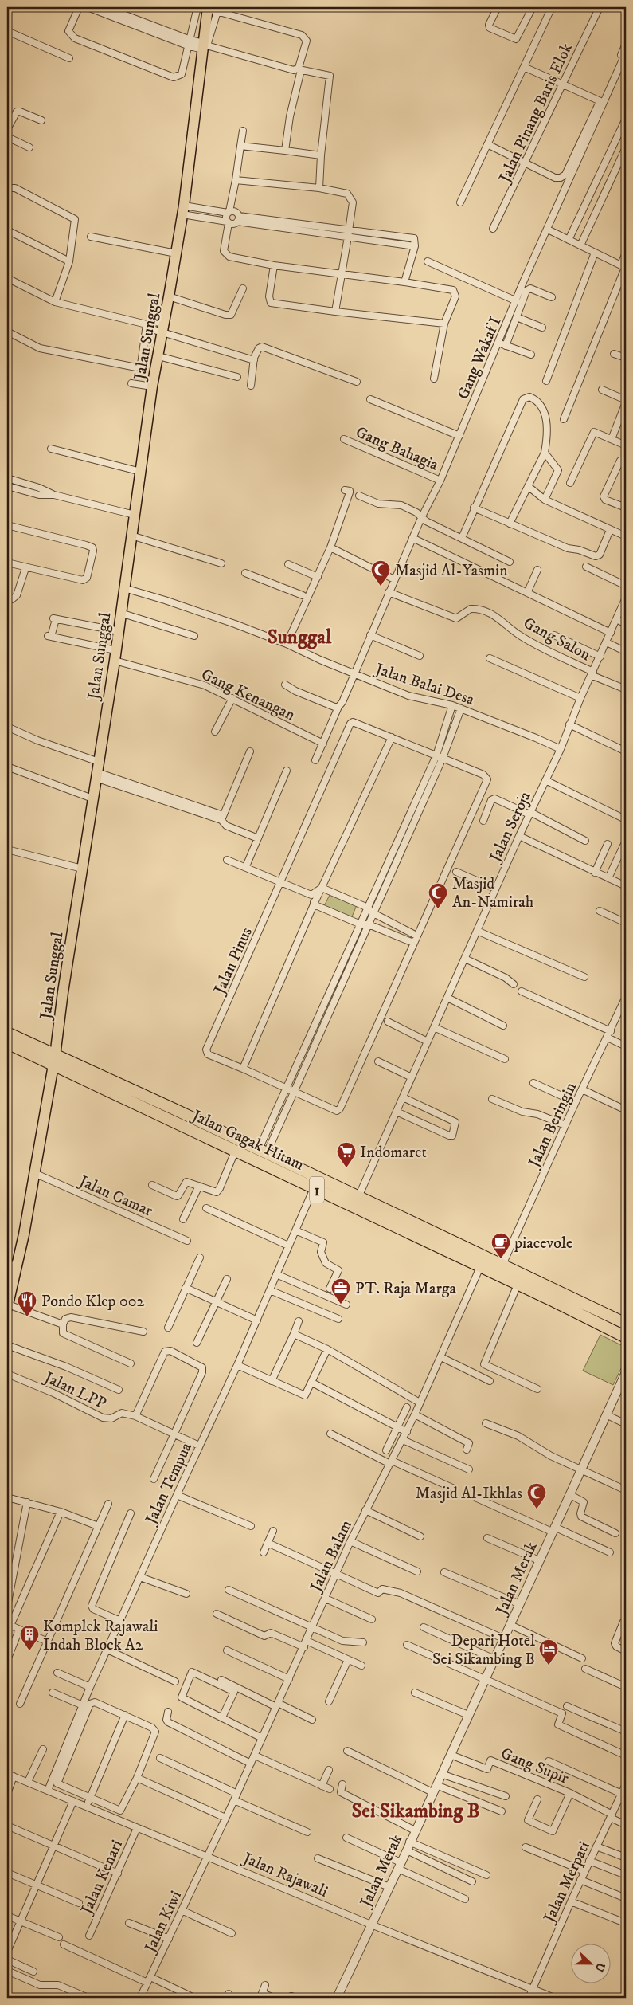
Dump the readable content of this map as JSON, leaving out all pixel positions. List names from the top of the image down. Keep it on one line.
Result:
{"streets":{"highway":["Jalan Gagak Hitam","1"],"main road":["Jalan Sunggal"],"street":["Jalan Pinang Baris Elok","Gang Wakaf I","Gang Bahagia","Gang Salon","Jalan Balai Desa","Gang Kenangan","Jalan Seroja","Jalan Pinus","Jalan Beringin","Jalan Camar","Jalan LPP","Jalan Tempua","Jalan Balam","Jalan Merak","Gang Supir","Jalan Rajawali","Jalan Kenari","Jalan Merpati","Jalan Kiwi"]},"crossings":[["Jalan Sunggal","Jalan Balai Desa"],["Jalan Sunggal","Gang Kenangan"],["Jalan Sunggal","Jalan Gagak Hitam"],["Jalan Sunggal","Jalan Camar"],["Gang Wakaf I","Gang Bahagia"],["Gang Wakaf I","Gang Salon"],["Gang Wakaf I","Jalan Balai Desa"],["Gang Wakaf I","Gang Kenangan"],["Gang Salon","Jalan Seroja"],["Jalan Balai Desa","Jalan Seroja"],["Jalan Seroja","Jalan Gagak Hitam"],["Jalan Beringin","Jalan Gagak Hitam"],["Jalan Gagak Hitam","Jalan Tempua"],["Jalan Gagak Hitam","Jalan Balam"],["Jalan LPP","Jalan Tempua"],["Jalan Tempua","Jalan Rajawali"],["Jalan Balam","Jalan Rajawali"],["Jalan Balam","Jalan Kiwi"],["Jalan Merak","Gang Supir"],["Jalan Merak","Jalan Rajawali"],["Gang Supir","Jalan Merpati"],["Jalan Rajawali","Jalan Kenari"],["Jalan Rajawali","Jalan Merpati"],["Jalan Rajawali","Jalan Kiwi"]],"districts":["Sunggal","Sei Sikambing B"],"places":{"mosque":["Masjid Al-Yasmin","Masjid An-Namirah","Masjid Al-Ikhlas"],"supermarket":["Indomaret"],"cafe":["piacevole"],"office":["PT. Raja Marga"],"restaurant":["Pondo Klep 002"],"building":["Komplek Rajawali Indah Block A2"],"hotel":["Depari Hotel Sei Sikambing B"]},"north":"right"}
